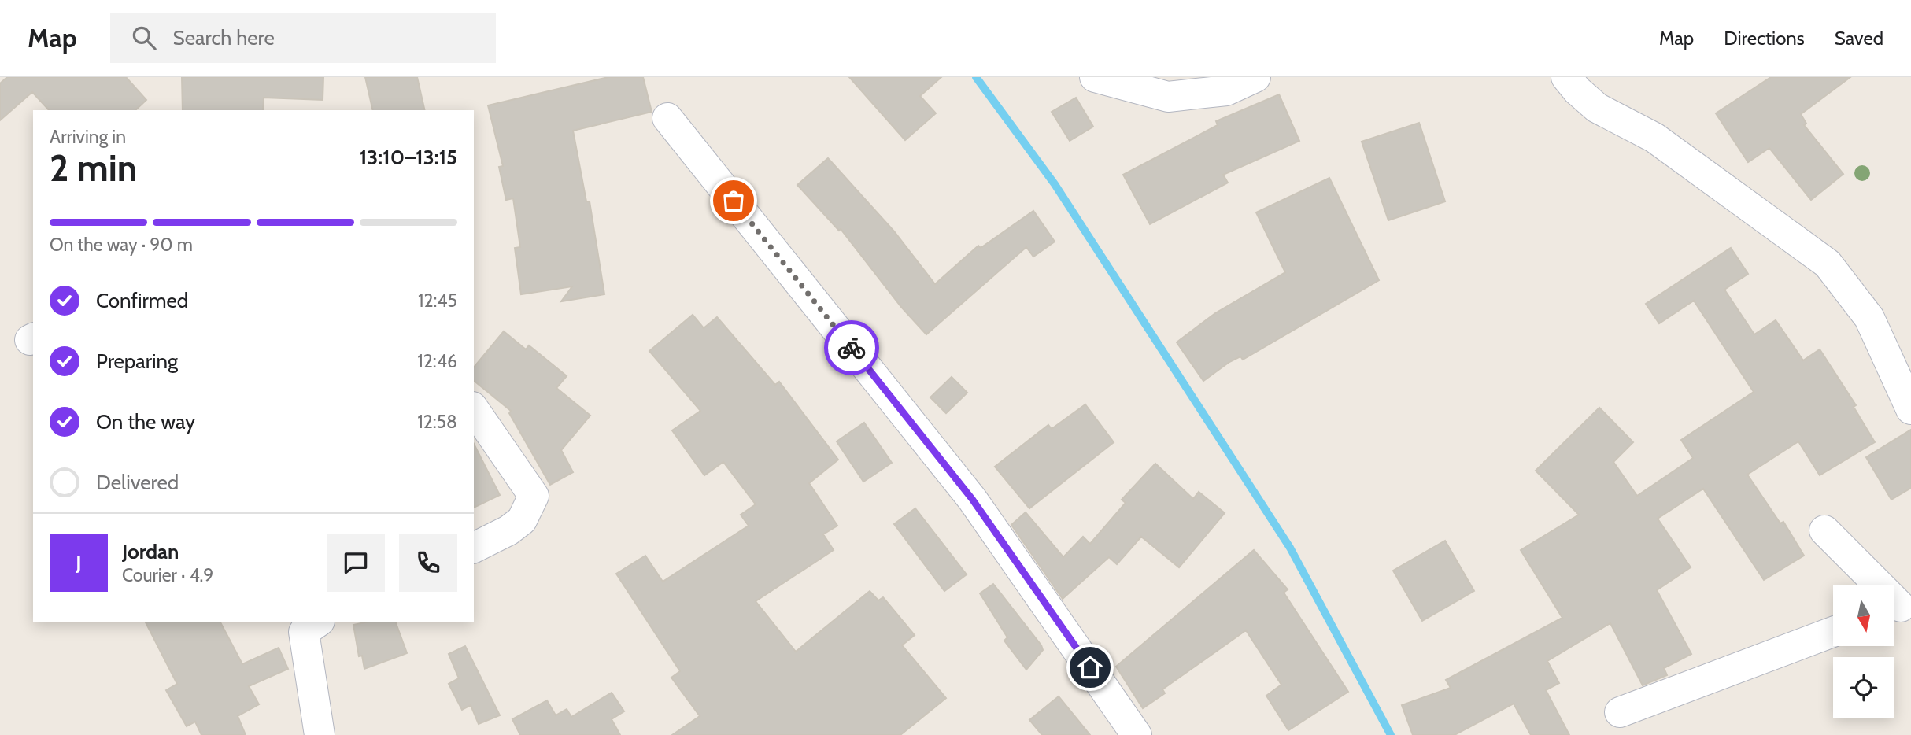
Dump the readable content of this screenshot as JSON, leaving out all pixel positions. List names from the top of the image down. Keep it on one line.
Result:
{"north":"bottom","page":{"header":"Map","search":"Search here","nav":["Map","Directions","Saved"],"heading":["2 min","Arriving in","13:10–13:15"],"panel":["Jordan","Courier · 4.9"],"bar":"On the way · 90 m","list":[["Confirmed","12:45"],["Preparing","12:46"],["On the way","12:58"],"Delivered"],"round":"J"}}
